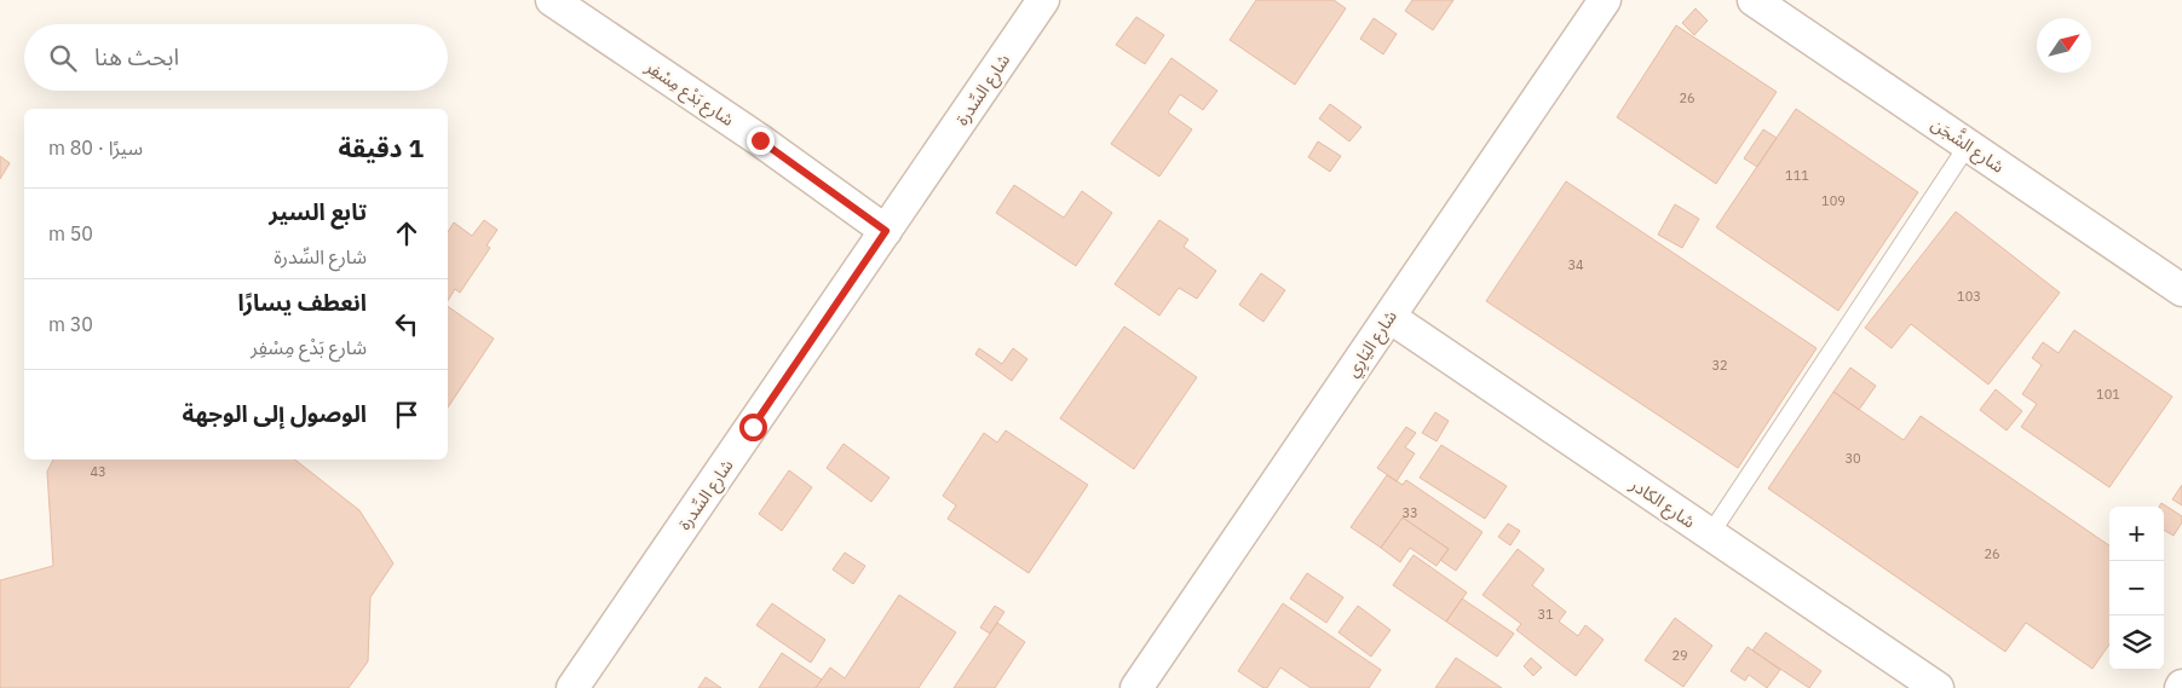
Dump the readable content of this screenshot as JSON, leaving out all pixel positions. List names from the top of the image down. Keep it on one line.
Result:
{"streets":{"street":["شارع السِّدرة","شارع بَدْع مِسْفِر","شارع الشَّجَن","شارع اليَارِي","شارع الكادر"]},"crossings":[["شارع السِّدرة","شارع بَدْع مِسْفِر"],["شارع اليَارِي","شارع الكادر"]],"house_numbers":["26","111","109","34","103","32","101","30","43","33","26","31","29"],"north":"top right","page":{"search":"ابحث هنا","heading":["1 دقيقة","سيرًا · 80 m"],"list":[["تابع السير","شارع السِّدرة","50 m"],["انعطف يسارًا","شارع بَدْع مِسْفِر","30 m"],"الوصول إلى الوجهة"],"map_buttons":["+","−"]}}
